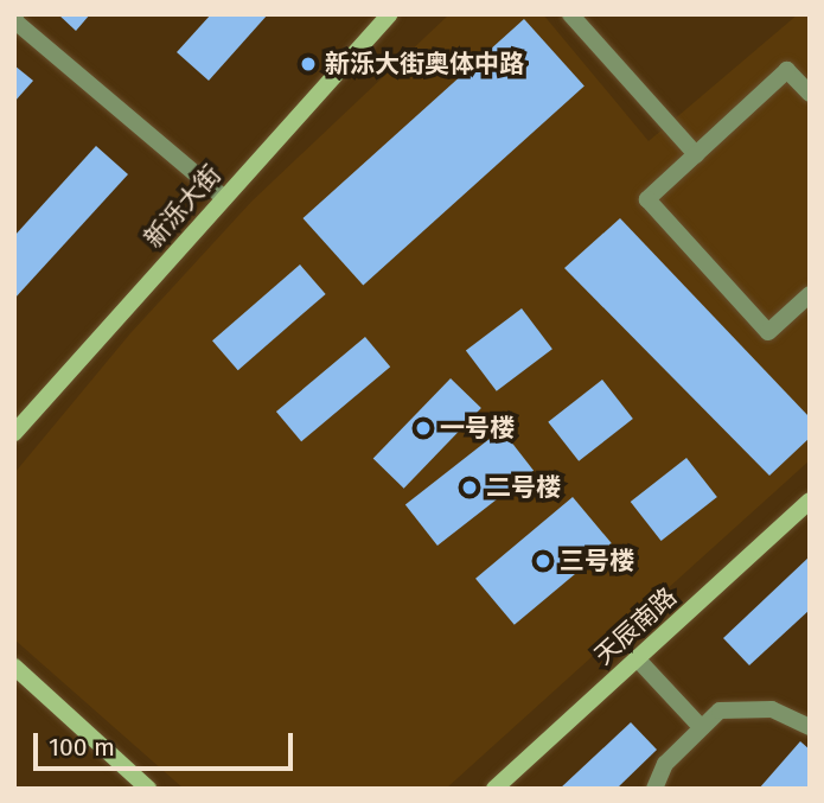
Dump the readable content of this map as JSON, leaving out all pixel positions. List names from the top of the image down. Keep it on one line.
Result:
{"streets":{"street":["新泺大街","天辰南路"]},"places":["新泺大街奥体中路","一号楼","二号楼","三号楼"],"scale_bar":"100 m"}
